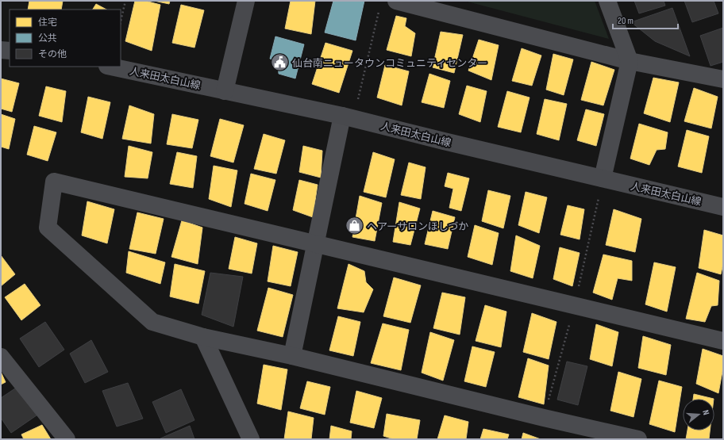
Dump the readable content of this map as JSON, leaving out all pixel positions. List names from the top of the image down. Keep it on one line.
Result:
{"streets":{"street":["人来田太白山線"]},"places":{"public building":["仙台南ニュータウンコミュニティセンター"],"shop":["ヘアーサロンほしづか"]},"legend":["住宅","公共","その他"],"scale_bar":"20 m","north":"right"}
